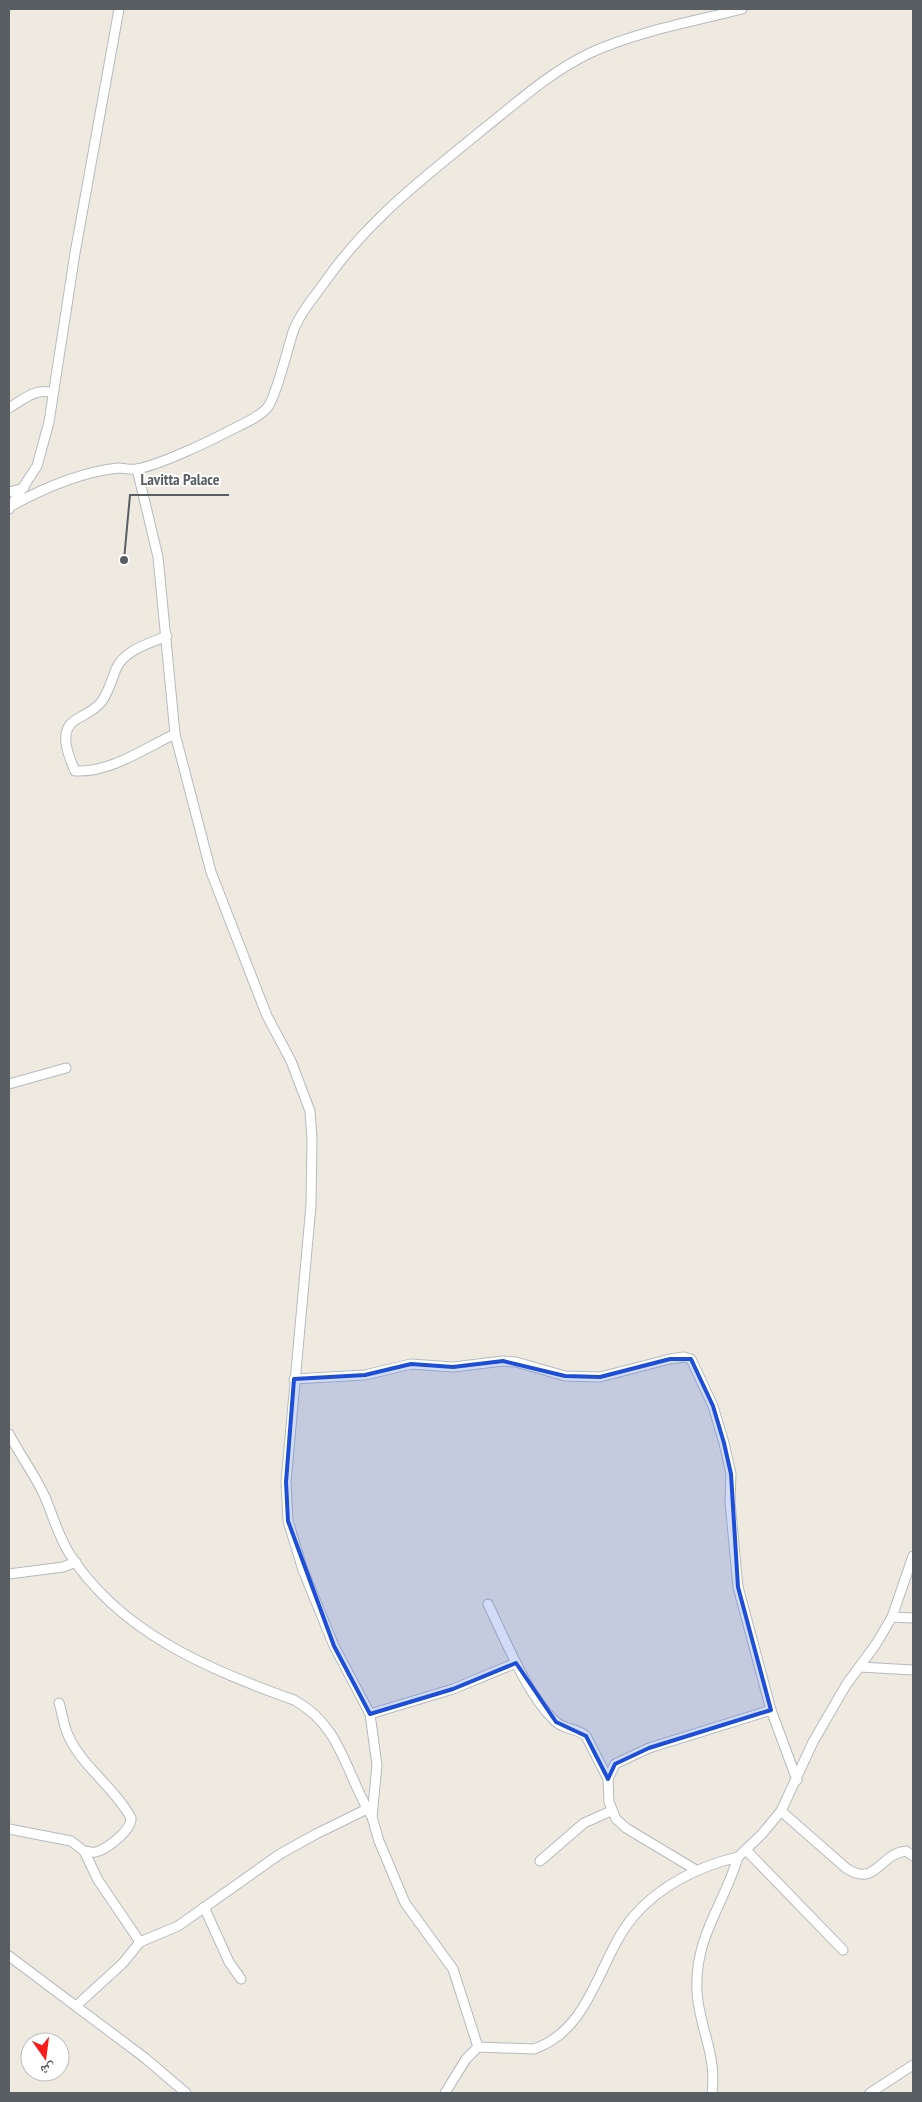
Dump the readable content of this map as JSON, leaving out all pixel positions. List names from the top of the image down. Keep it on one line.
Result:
{"places":["Lavitta Palace"],"north":"bottom"}
